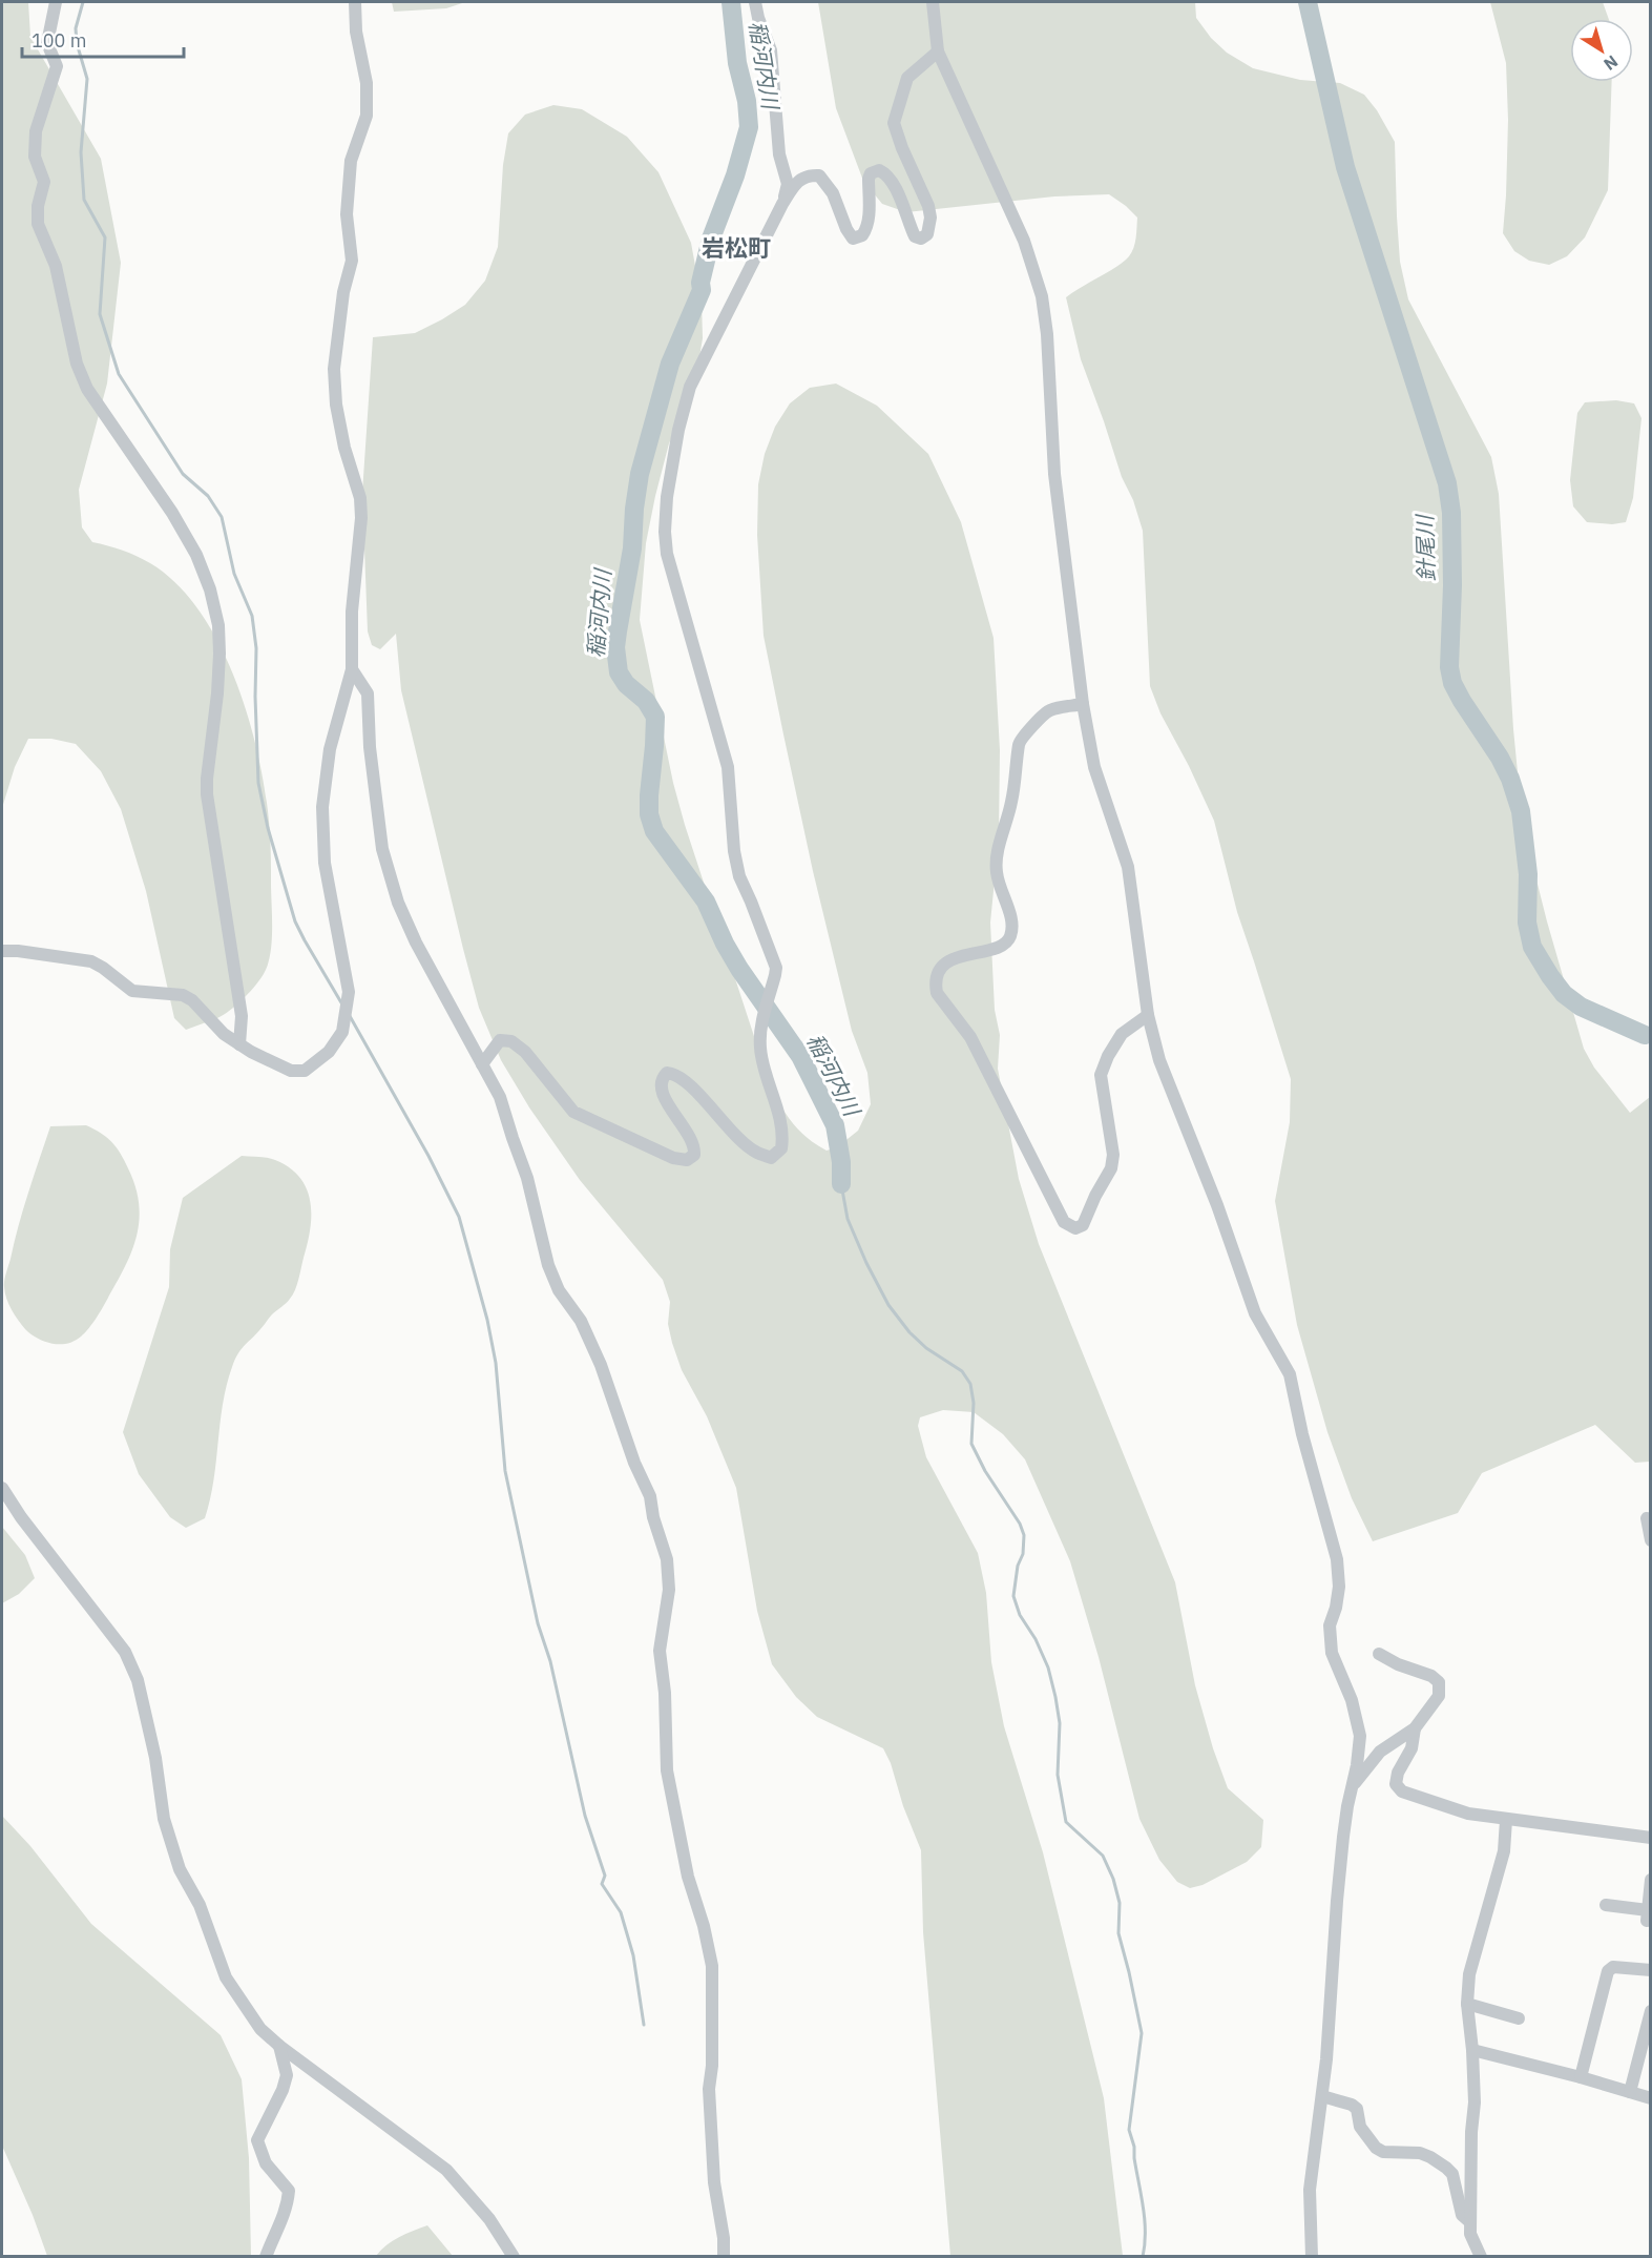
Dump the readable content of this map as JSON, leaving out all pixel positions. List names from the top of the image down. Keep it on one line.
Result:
{"districts":["岩松町"],"water":["稲河内川","針尾川"],"scale_bar":"100 m","north":"bottom right"}
